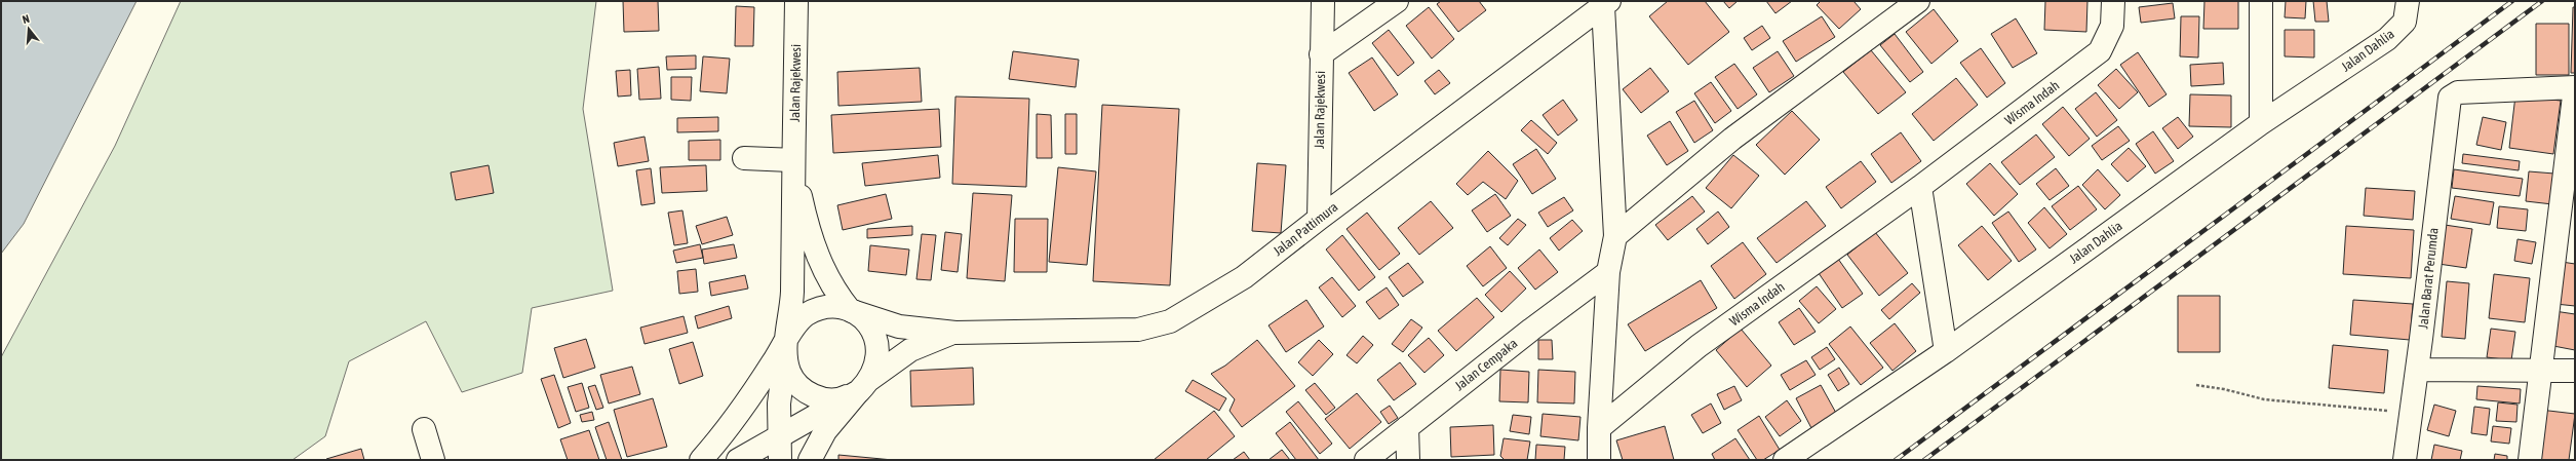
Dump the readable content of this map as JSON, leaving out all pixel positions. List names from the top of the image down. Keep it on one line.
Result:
{"streets":{"main road":["Jalan Dahlia","Jalan Rajekwesi","Wisma Indah","Jalan Pattimura","Jalan Barat Perumda","Jalan Cempaka"]},"crossings":[["Jalan Rajekwesi","Jalan Pattimura"]],"north":"top"}
